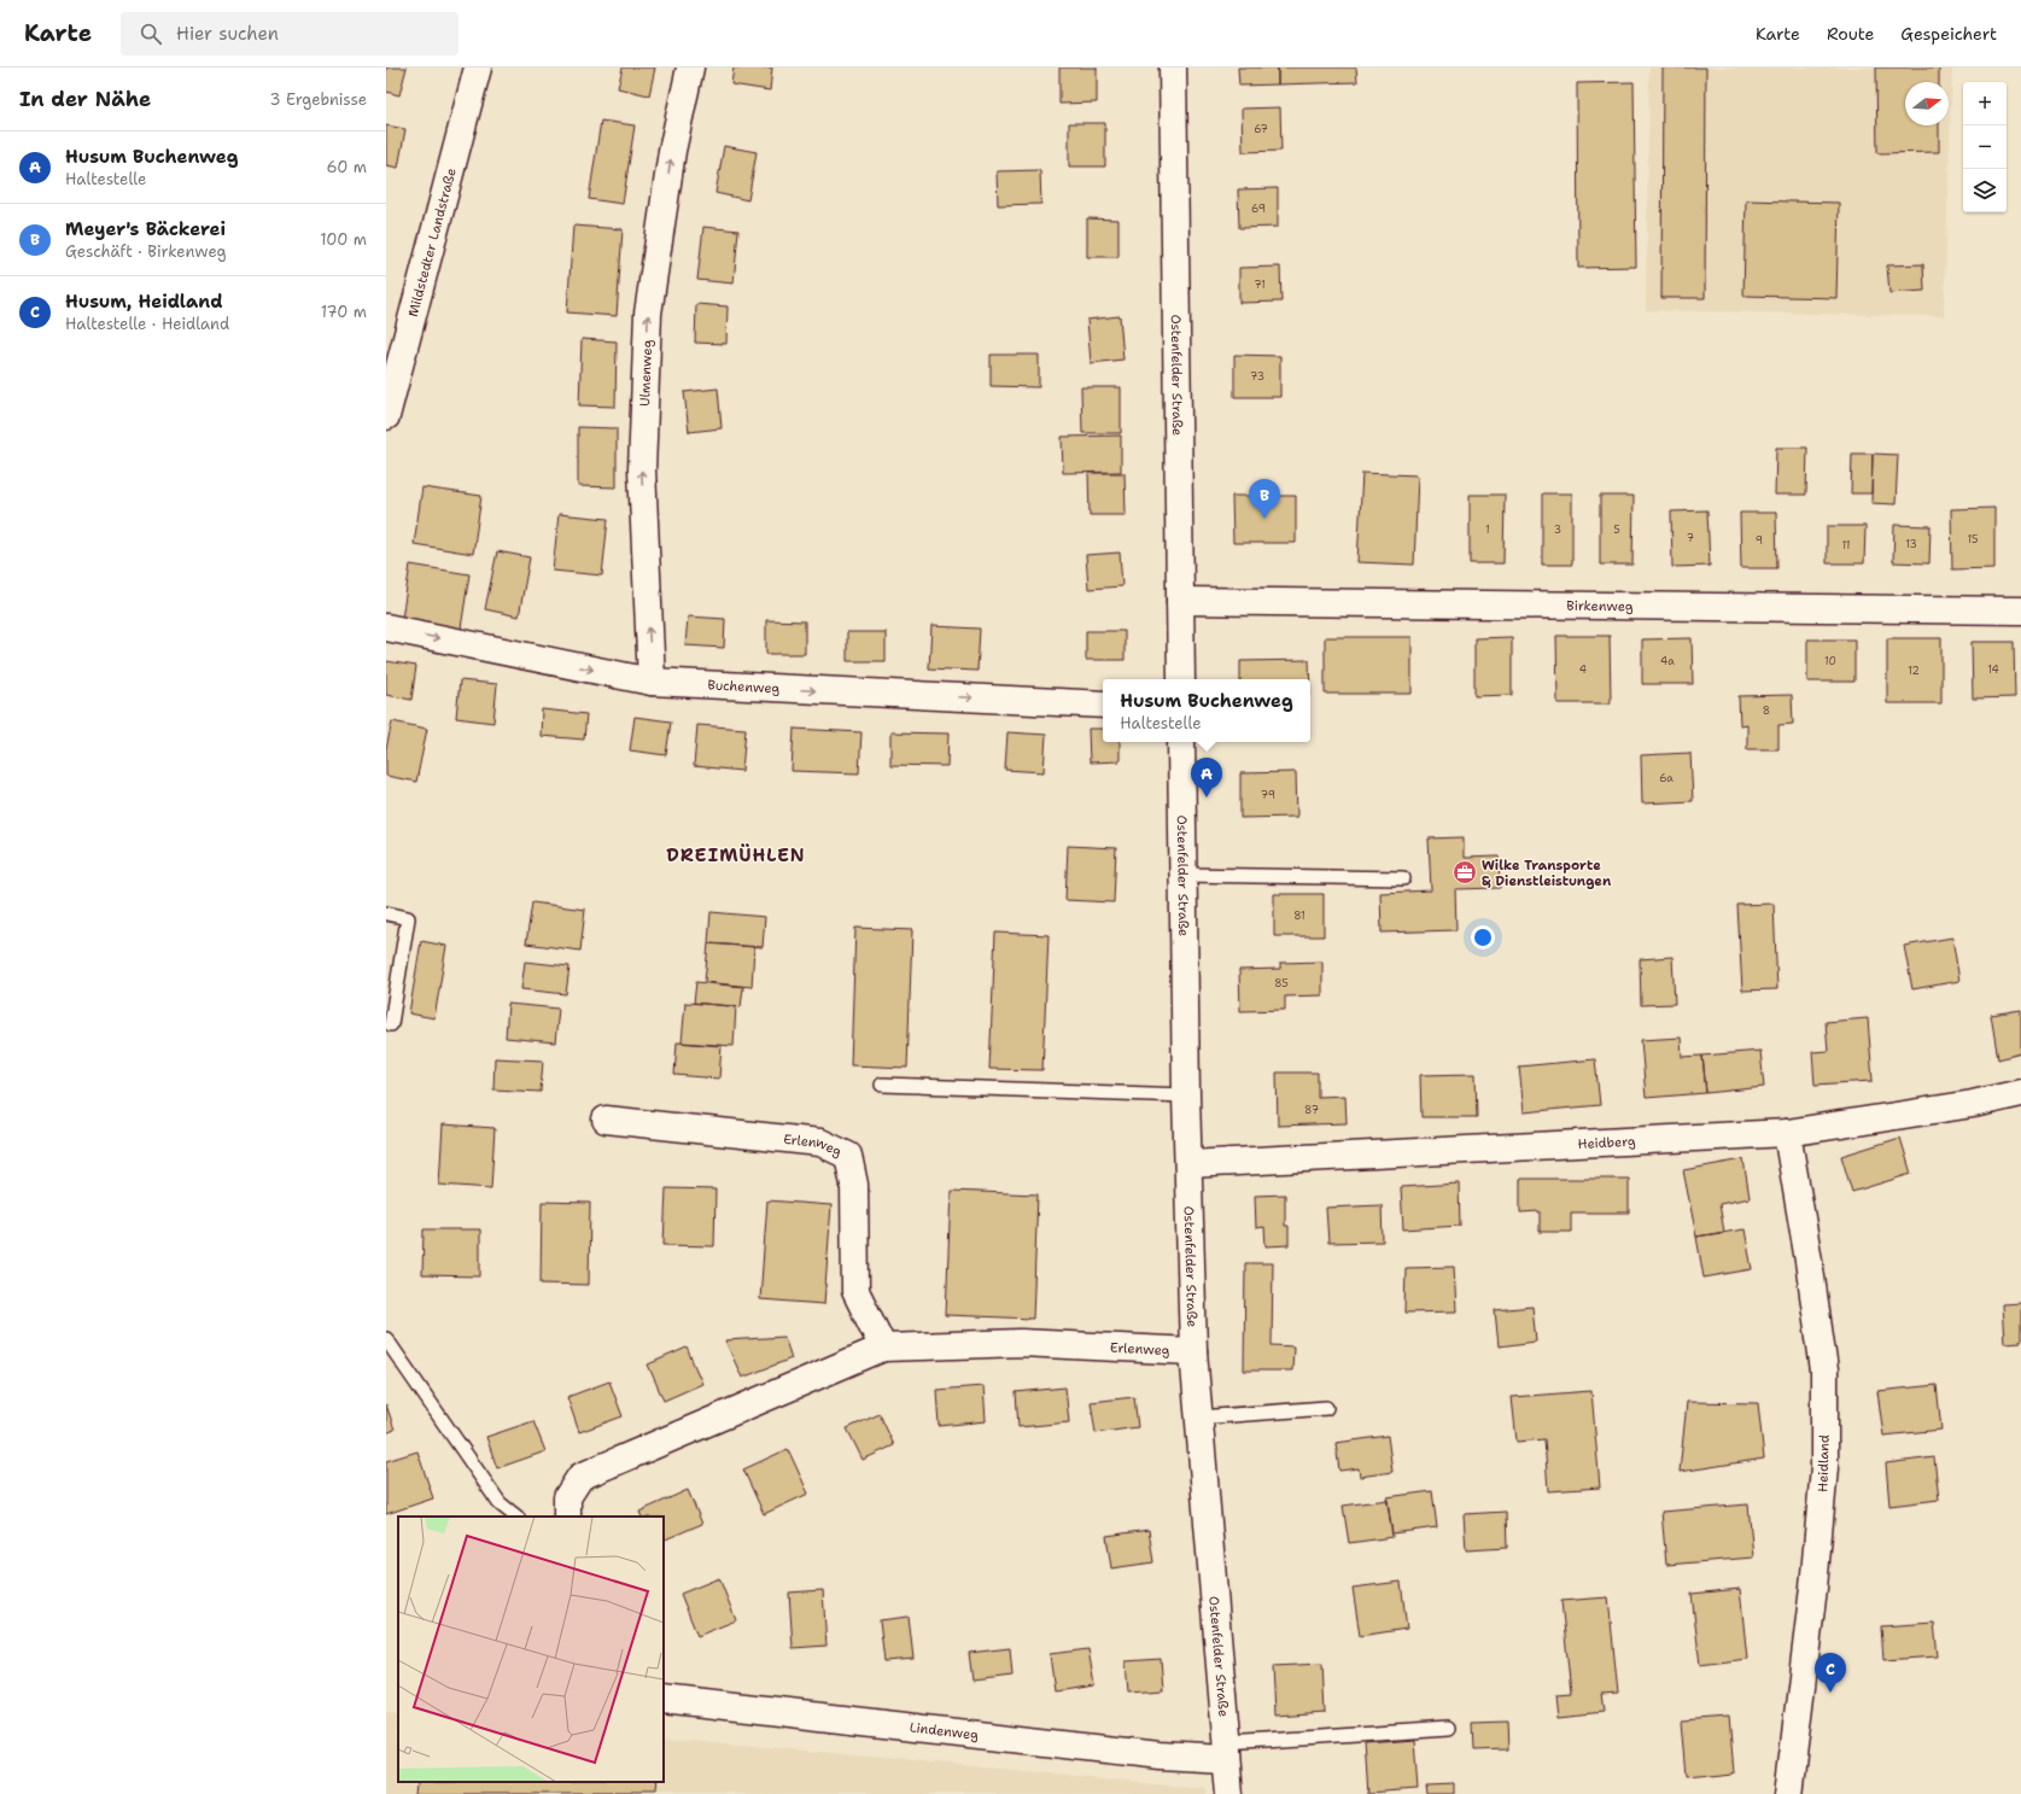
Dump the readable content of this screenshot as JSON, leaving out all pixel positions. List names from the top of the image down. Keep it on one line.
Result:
{"streets":{"street":["Mildstedter Landstraße","Ulmenweg","Ostenfelder Straße","Birkenweg","Buchenweg","Heidberg","Erlenweg","Heidland","Lindenweg"]},"crossings":[["Ulmenweg","Buchenweg"],["Ostenfelder Straße","Birkenweg"],["Ostenfelder Straße","Heidberg"],["Ostenfelder Straße","Erlenweg"],["Ostenfelder Straße","Lindenweg"],["Heidberg","Heidland"]],"one_way":["Ulmenweg","Buchenweg"],"districts":["DREIMÜHLEN"],"places":{"office":["Wilke Transporte & Dienstleistungen"]},"house_numbers":["67","69","71","73","1","3","5","7","15","9","13","11","4a","10","4","14","12","8","6a","79","81","85","87"],"north":"right","page":{"header":"Karte","search":"Hier suchen","nav":["Karte","Route","Gespeichert"],"heading":["In der Nähe","3 Ergebnisse"],"map_buttons":["+","−"],"list":[{"mark":"A","name":"Husum Buchenweg","note":"Haltestelle","value":"60 m"},{"mark":"B","name":"Meyer's Bäckerei","note":"Geschäft · Birkenweg","value":"100 m"},{"mark":"C","name":"Husum, Heidland","note":"Haltestelle · Heidland","value":"170 m"}],"pins":["B","A","C"],"popup":["Husum Buchenweg","Haltestelle"]}}
